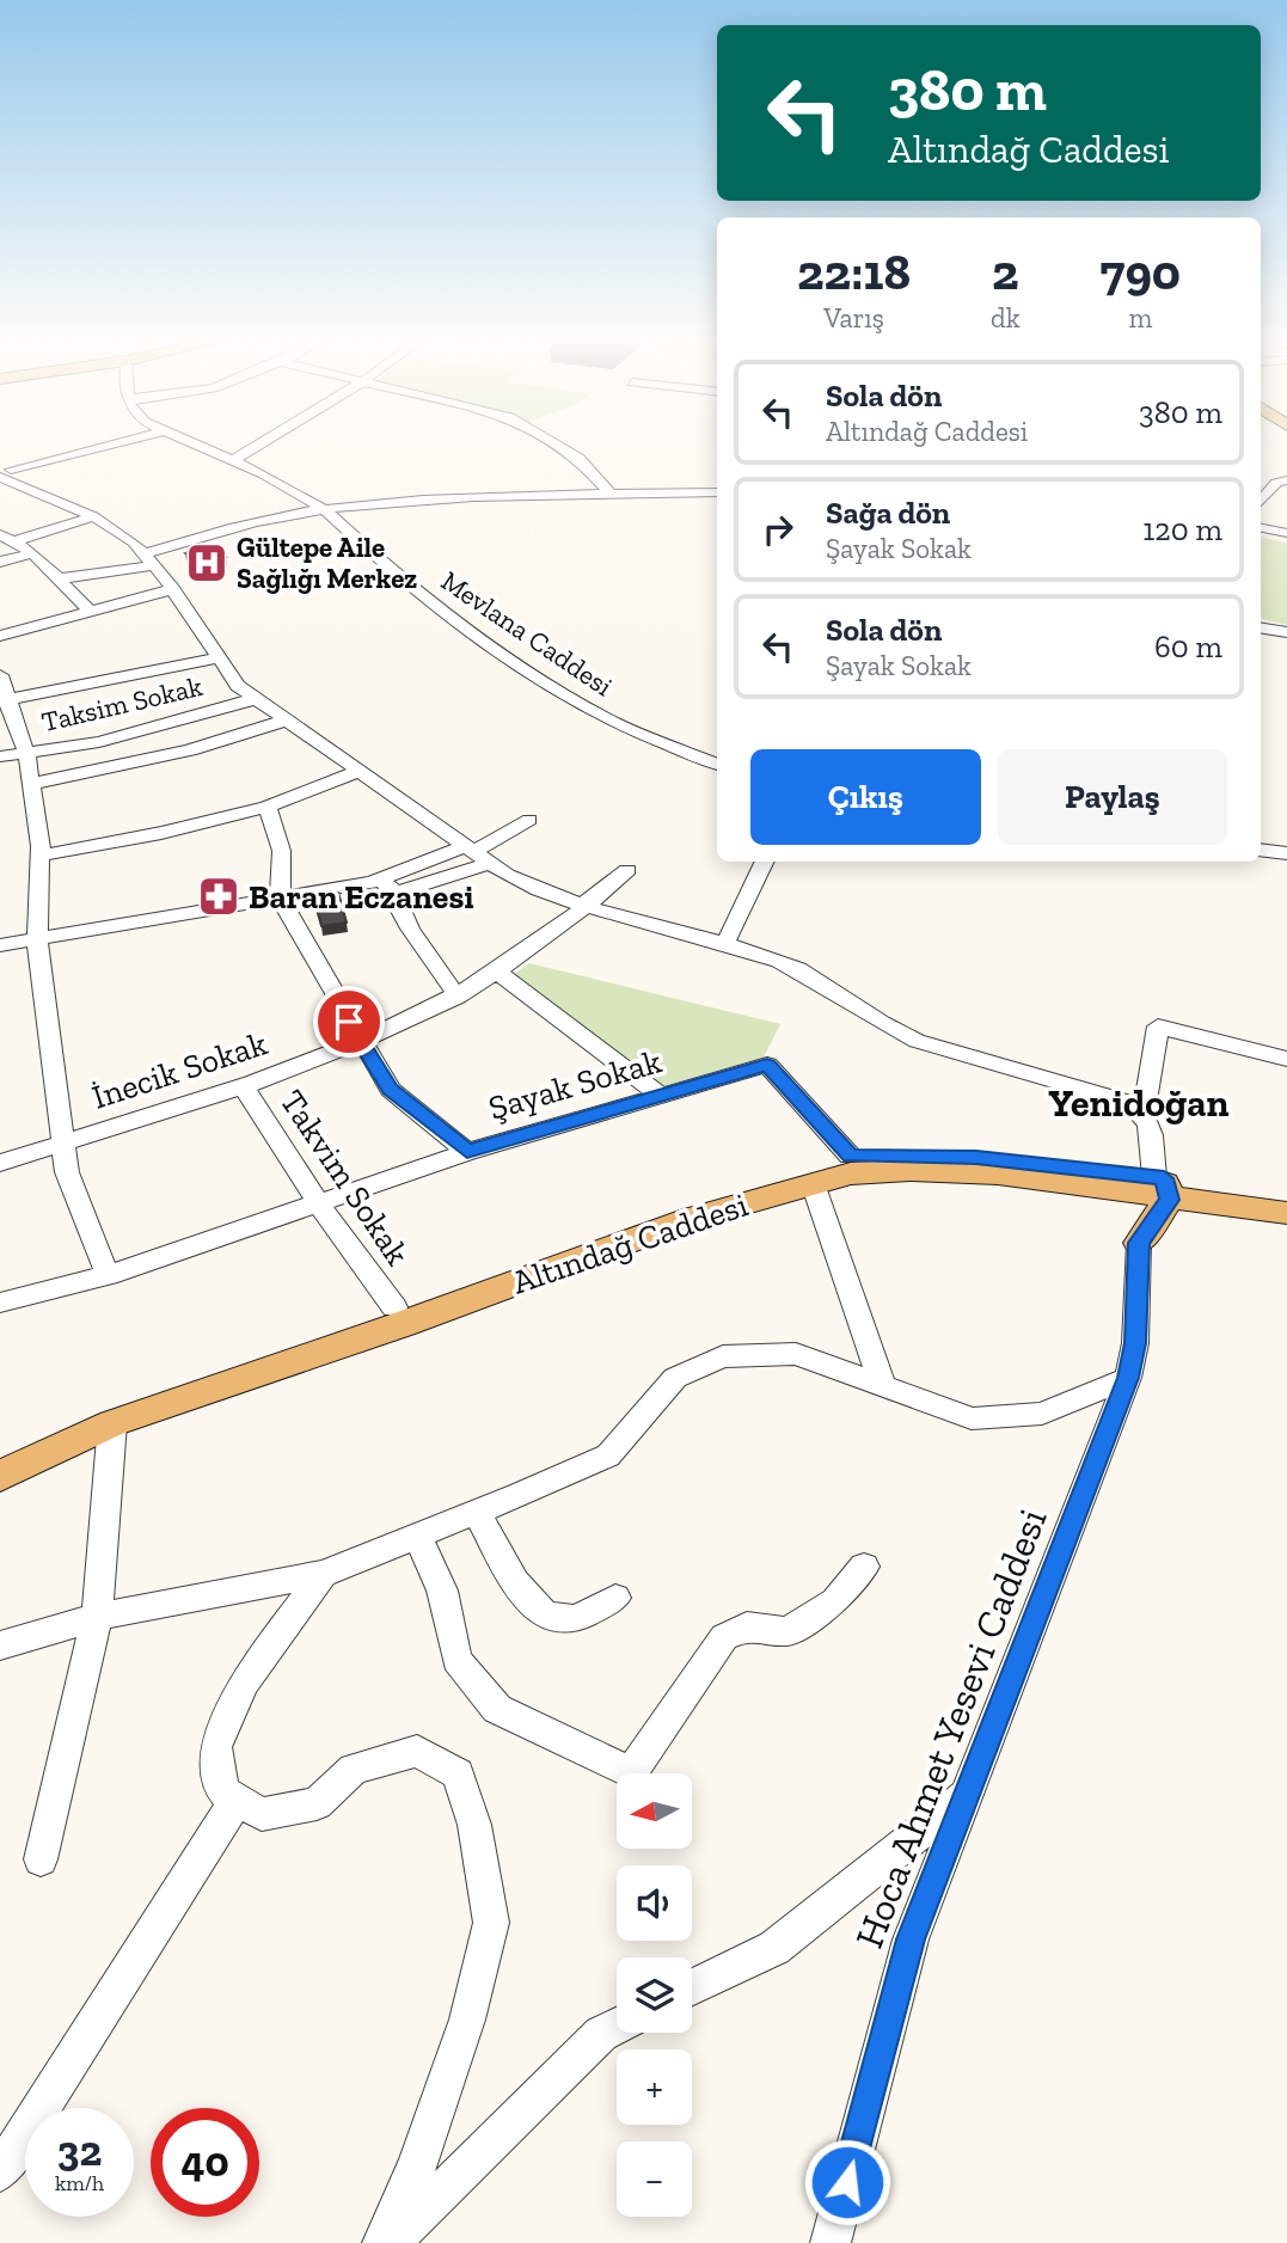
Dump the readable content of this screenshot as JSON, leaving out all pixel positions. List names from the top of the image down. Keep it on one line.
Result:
{"streets":{"main road":["Altındağ Caddesi","Hoca Ahmet Yesevi Caddesi"],"street":["Mevlana Caddesi","Taksim Sokak","İnecik Sokak","Şayak Sokak","Takvim Sokak"]},"crossings":[["İnecik Sokak","Takvim Sokak"],["Şayak Sokak","Takvim Sokak"],["Şayak Sokak","Altındağ Caddesi"],["Takvim Sokak","Altındağ Caddesi"],["Altındağ Caddesi","Hoca Ahmet Yesevi Caddesi"]],"districts":["Yenidoğan"],"places":{"hospital":["Gültepe Aile Sağlığı Merkez"],"pharmacy":["Baran Eczanesi"]},"north":"left","page":{"turn":["380 m","Altındağ Caddesi"],"eta":["22:18","Varış","2","dk","790","m"],"list":[{"name":"Sola dön","note":"Altındağ Caddesi","value":"380 m"},{"name":"Sağa dön","note":"Şayak Sokak","value":"120 m"},{"name":"Sola dön","note":"Şayak Sokak","value":"60 m"}],"buttons":["Çıkış","Paylaş"],"map_buttons":["+","−"],"speed":"32 km/h","limit":"40"}}
